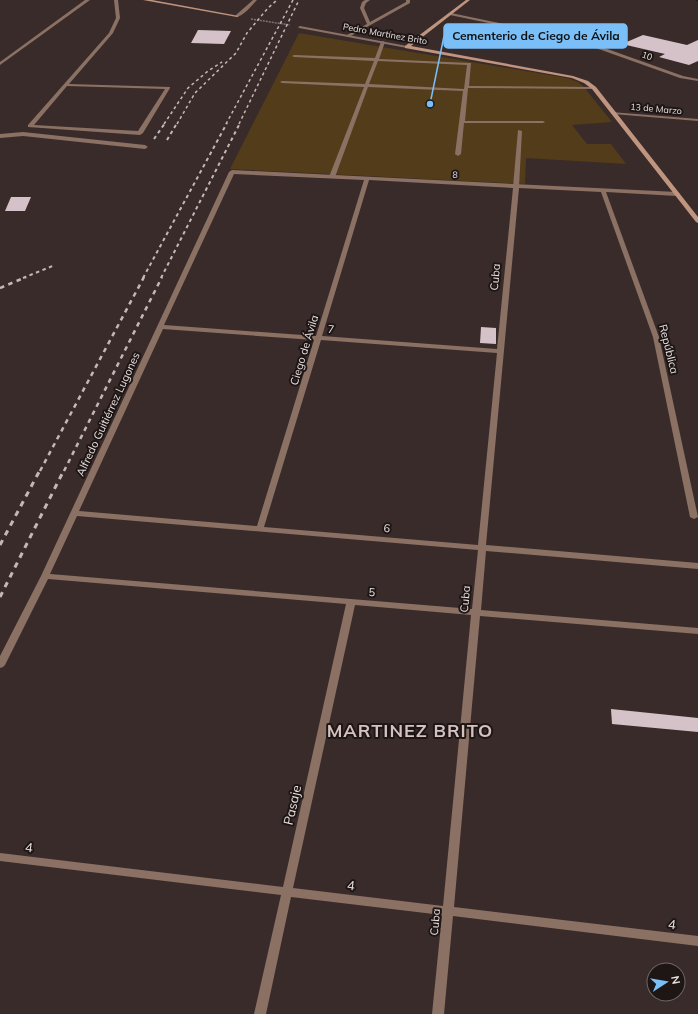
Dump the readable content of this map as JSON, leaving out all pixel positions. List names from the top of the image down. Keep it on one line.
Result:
{"streets":{"street":["Pedro Martínez Brito","10","13 de Marzo","8","Cuba","7","República","Ciego de Ávila","Alfredo Guitiérrez Lugones","6","5","Pasaje","4"]},"crossings":[["Pedro Martínez Brito","13 de Marzo"],["Pedro Martínez Brito","8"],["8","Cuba"],["8","República"],["8","Ciego de Ávila"],["8","Alfredo Guitiérrez Lugones"],["Cuba","7"],["Cuba","6"],["Cuba","5"],["Cuba","4"],["7","Ciego de Ávila"],["7","Alfredo Guitiérrez Lugones"],["Ciego de Ávila","6"],["Alfredo Guitiérrez Lugones","6"],["Alfredo Guitiérrez Lugones","5"],["5","Pasaje"],["Pasaje","4"]],"districts":["MARTINEZ BRITO"],"places":["Cementerio de Ciego de Ávila"],"north":"right"}
